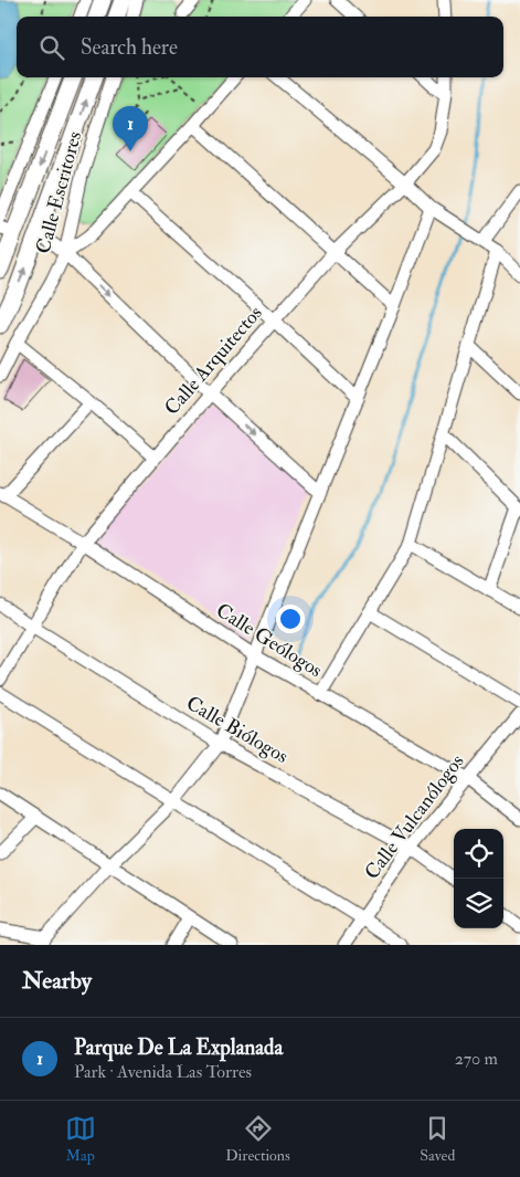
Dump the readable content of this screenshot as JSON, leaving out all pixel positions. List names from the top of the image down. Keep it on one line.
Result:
{"streets":{"street":["Calle Escritores","Calle Arquitectos","Calle Geólogos","Calle Biólogos","Calle Vulcanólogos"]},"crossings":[["Calle Arquitectos","Calle Geólogos"],["Calle Arquitectos","Calle Biólogos"],["Calle Geólogos","Calle Vulcanólogos"],["Calle Biólogos","Calle Vulcanólogos"]],"page":{"search":"Search here","pins":"1","heading":"Nearby","list":[{"mark":"1","name":"Parque De La Explanada","note":"Park · Avenida Las Torres","value":"270 m"}],"nav":["Map","Directions","Saved"]}}
